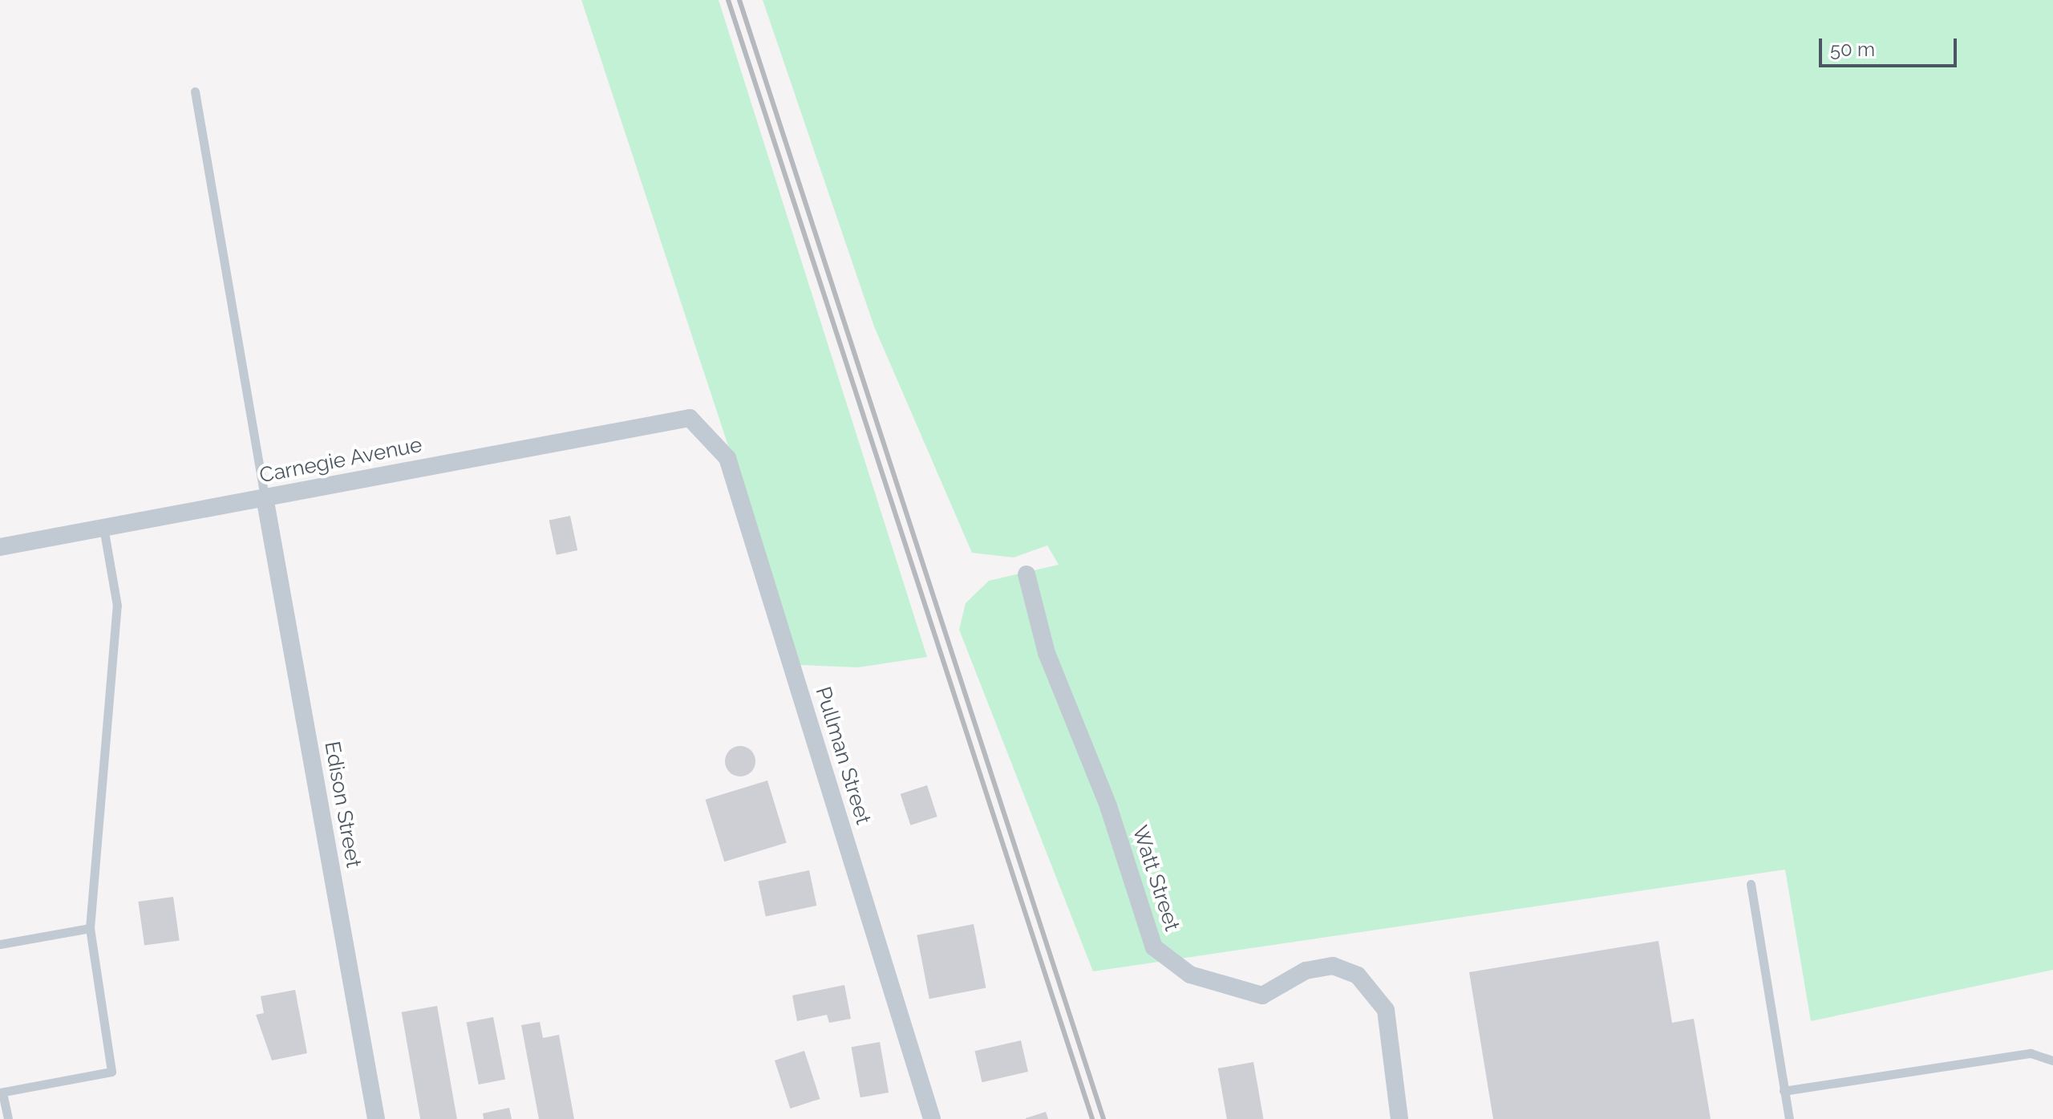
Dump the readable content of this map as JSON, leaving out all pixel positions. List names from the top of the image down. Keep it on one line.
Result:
{"streets":{"street":["Carnegie Avenue","Pullman Street","Edison Street","Watt Street"]},"crossings":[["Carnegie Avenue","Pullman Street"],["Carnegie Avenue","Edison Street"]],"scale_bar":"50 m"}
